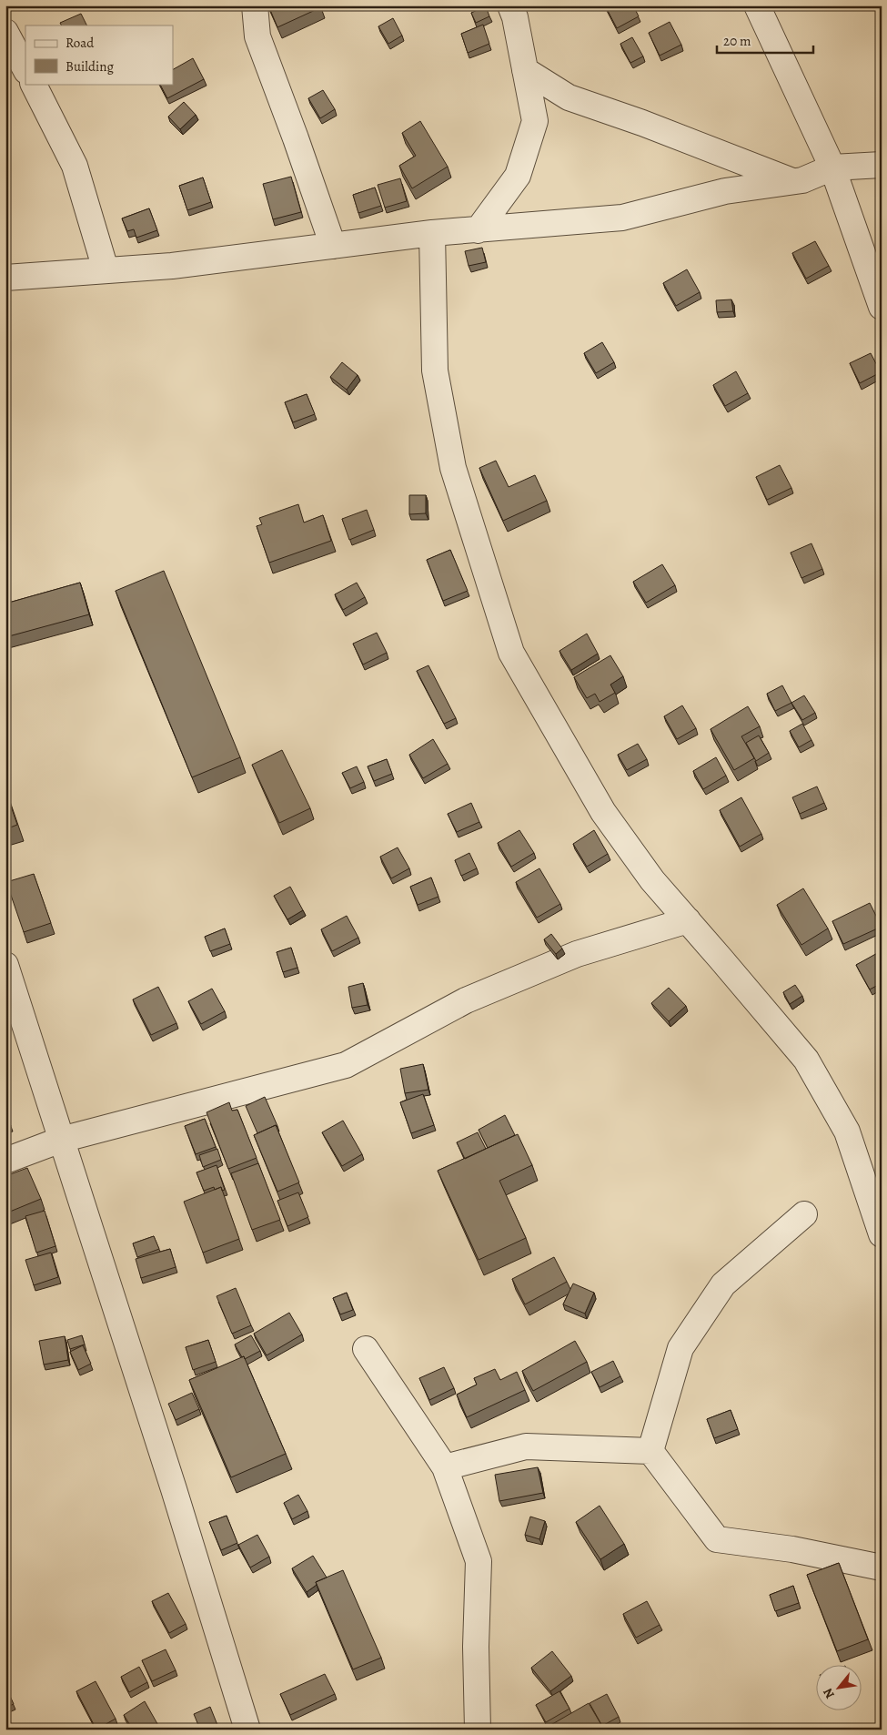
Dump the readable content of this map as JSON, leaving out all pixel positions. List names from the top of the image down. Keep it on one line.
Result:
{"legend":["Road","Building"],"scale_bar":"20 m","north":"bottom left"}
